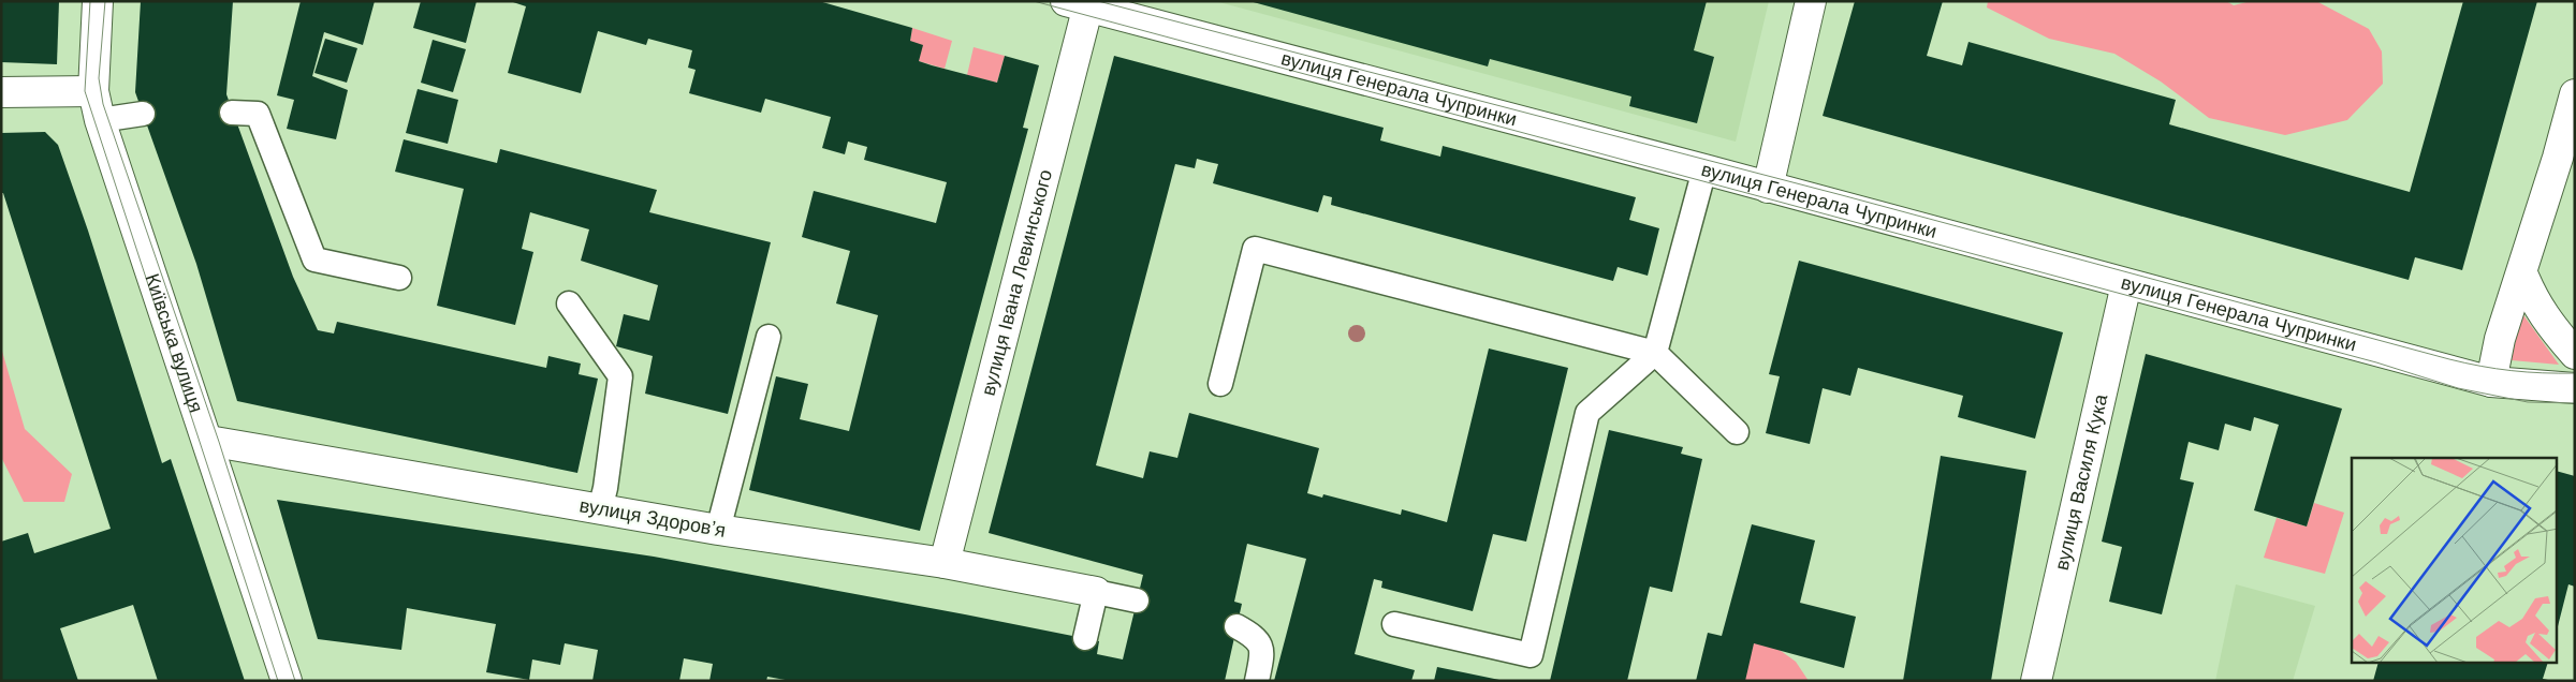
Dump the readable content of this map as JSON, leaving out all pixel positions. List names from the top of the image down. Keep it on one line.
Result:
{"streets":{"street":["вулиця Генерала Чупринки","вулиця Івана Левинського","Київська вулиця","вулиця Василя Кука","вулиця Здоровʼя"]},"crossings":[["вулиця Генерала Чупринки","вулиця Івана Левинського"],["вулиця Генерала Чупринки","вулиця Василя Кука"],["вулиця Івана Левинського","вулиця Здоровʼя"],["Київська вулиця","вулиця Здоровʼя"]]}
